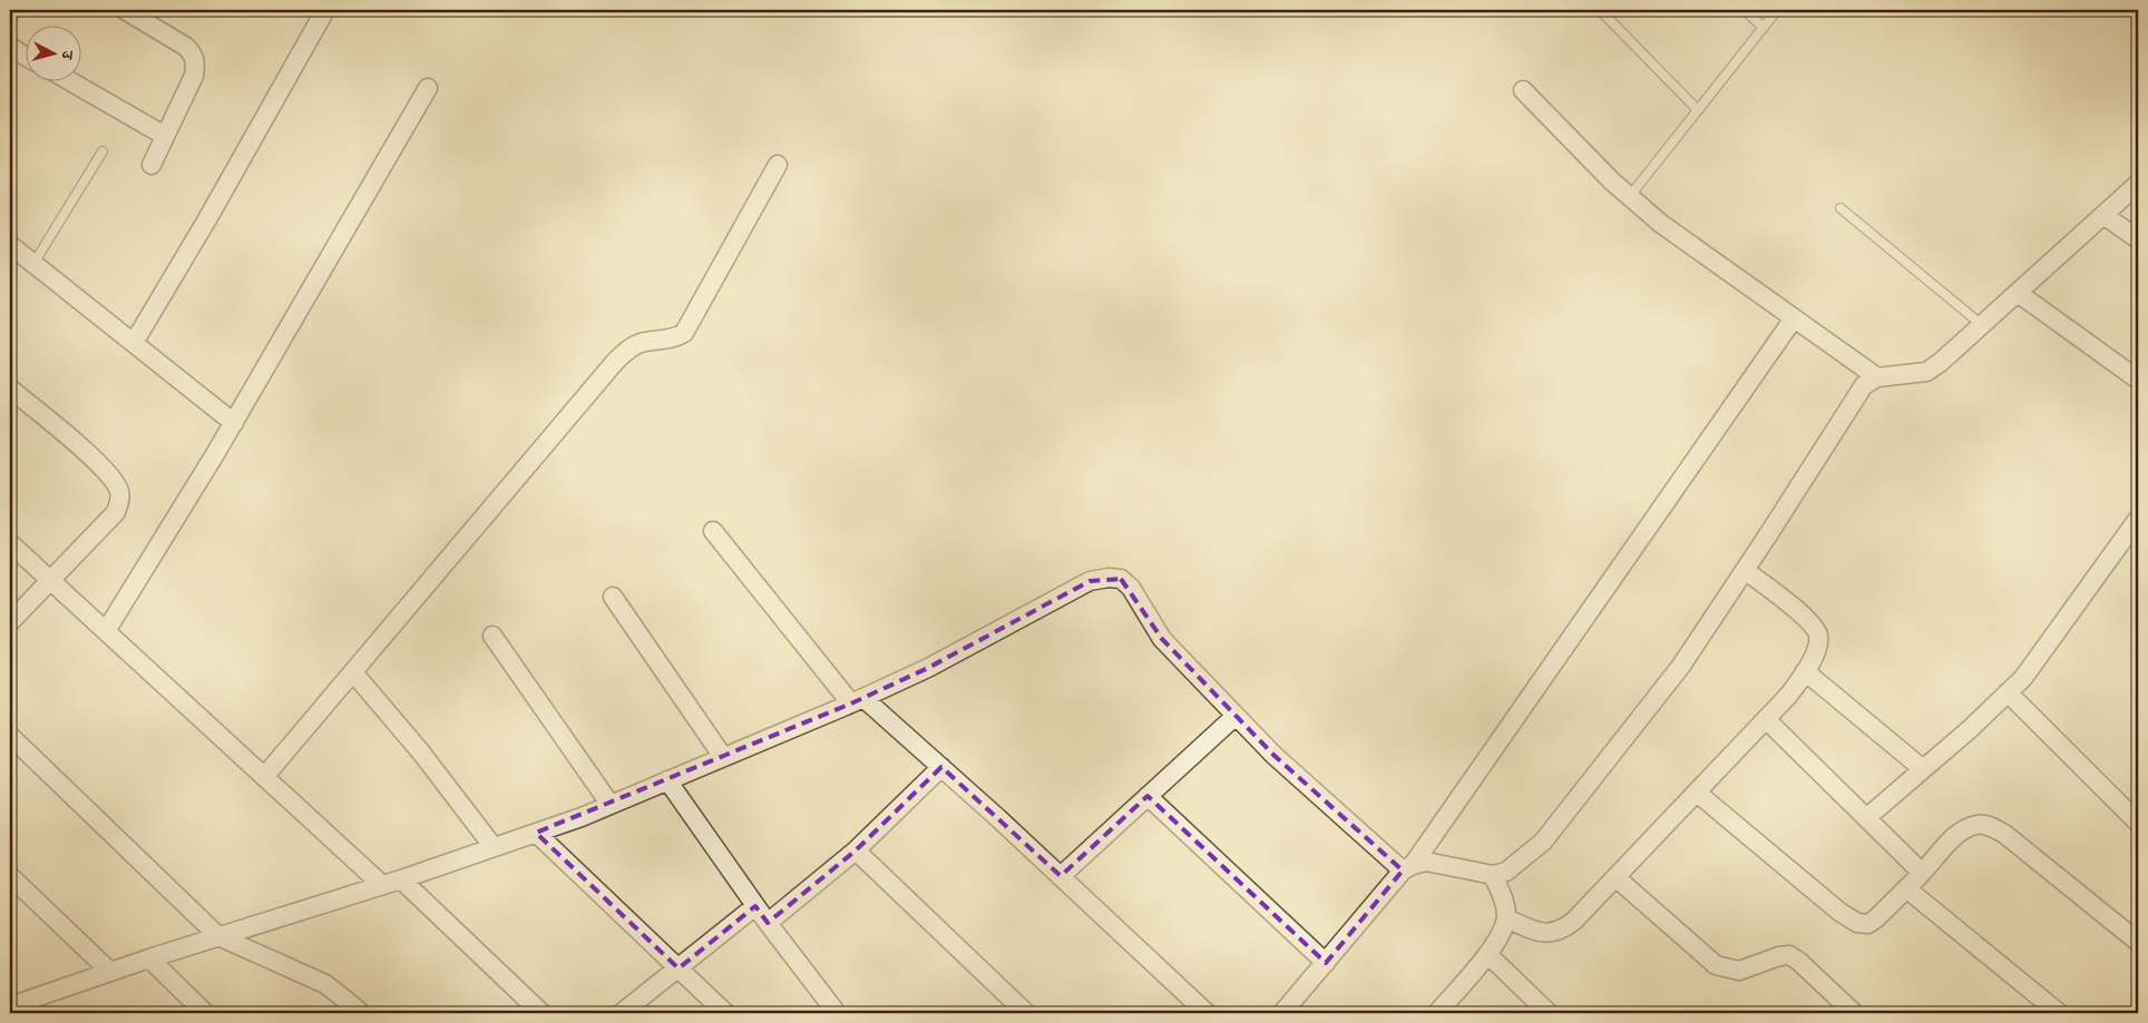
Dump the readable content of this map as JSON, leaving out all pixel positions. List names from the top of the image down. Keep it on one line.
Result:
{"north":"right"}
